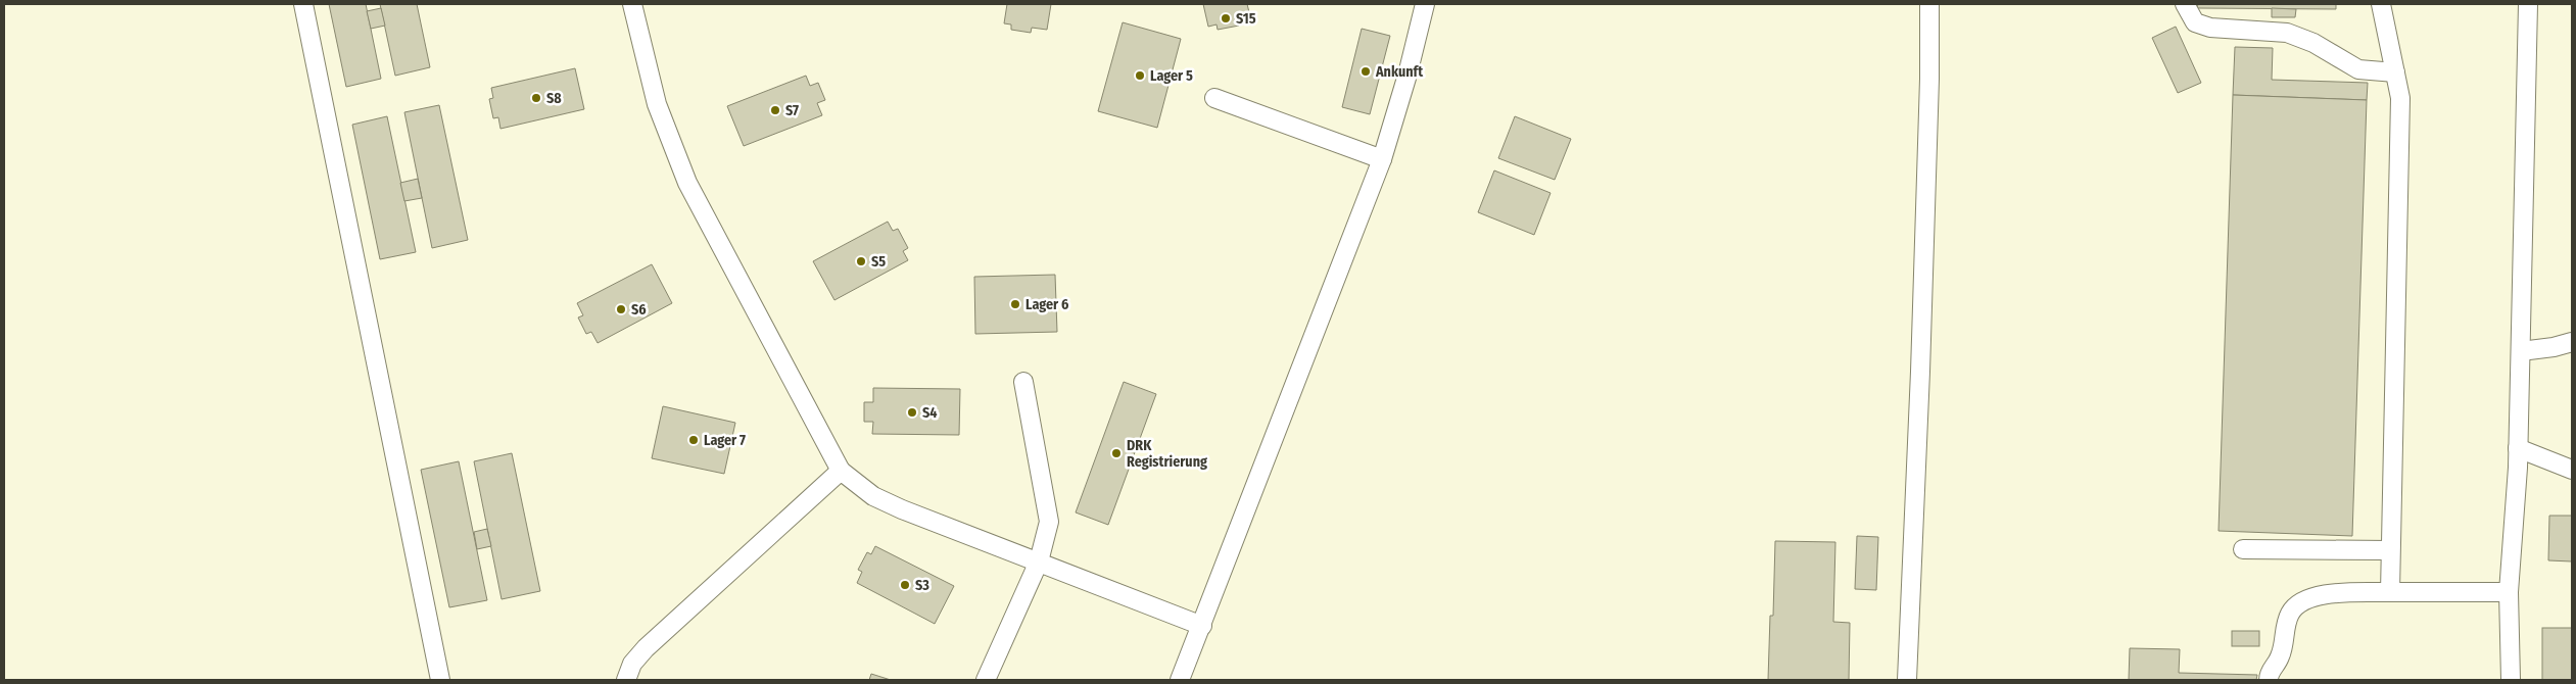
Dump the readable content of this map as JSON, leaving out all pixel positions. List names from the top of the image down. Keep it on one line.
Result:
{"places":["S15","Ankunft","Lager 5","S8","S7","S5","Lager 6","S6","S4","Lager 7","DRK Registrierung","S3"]}
